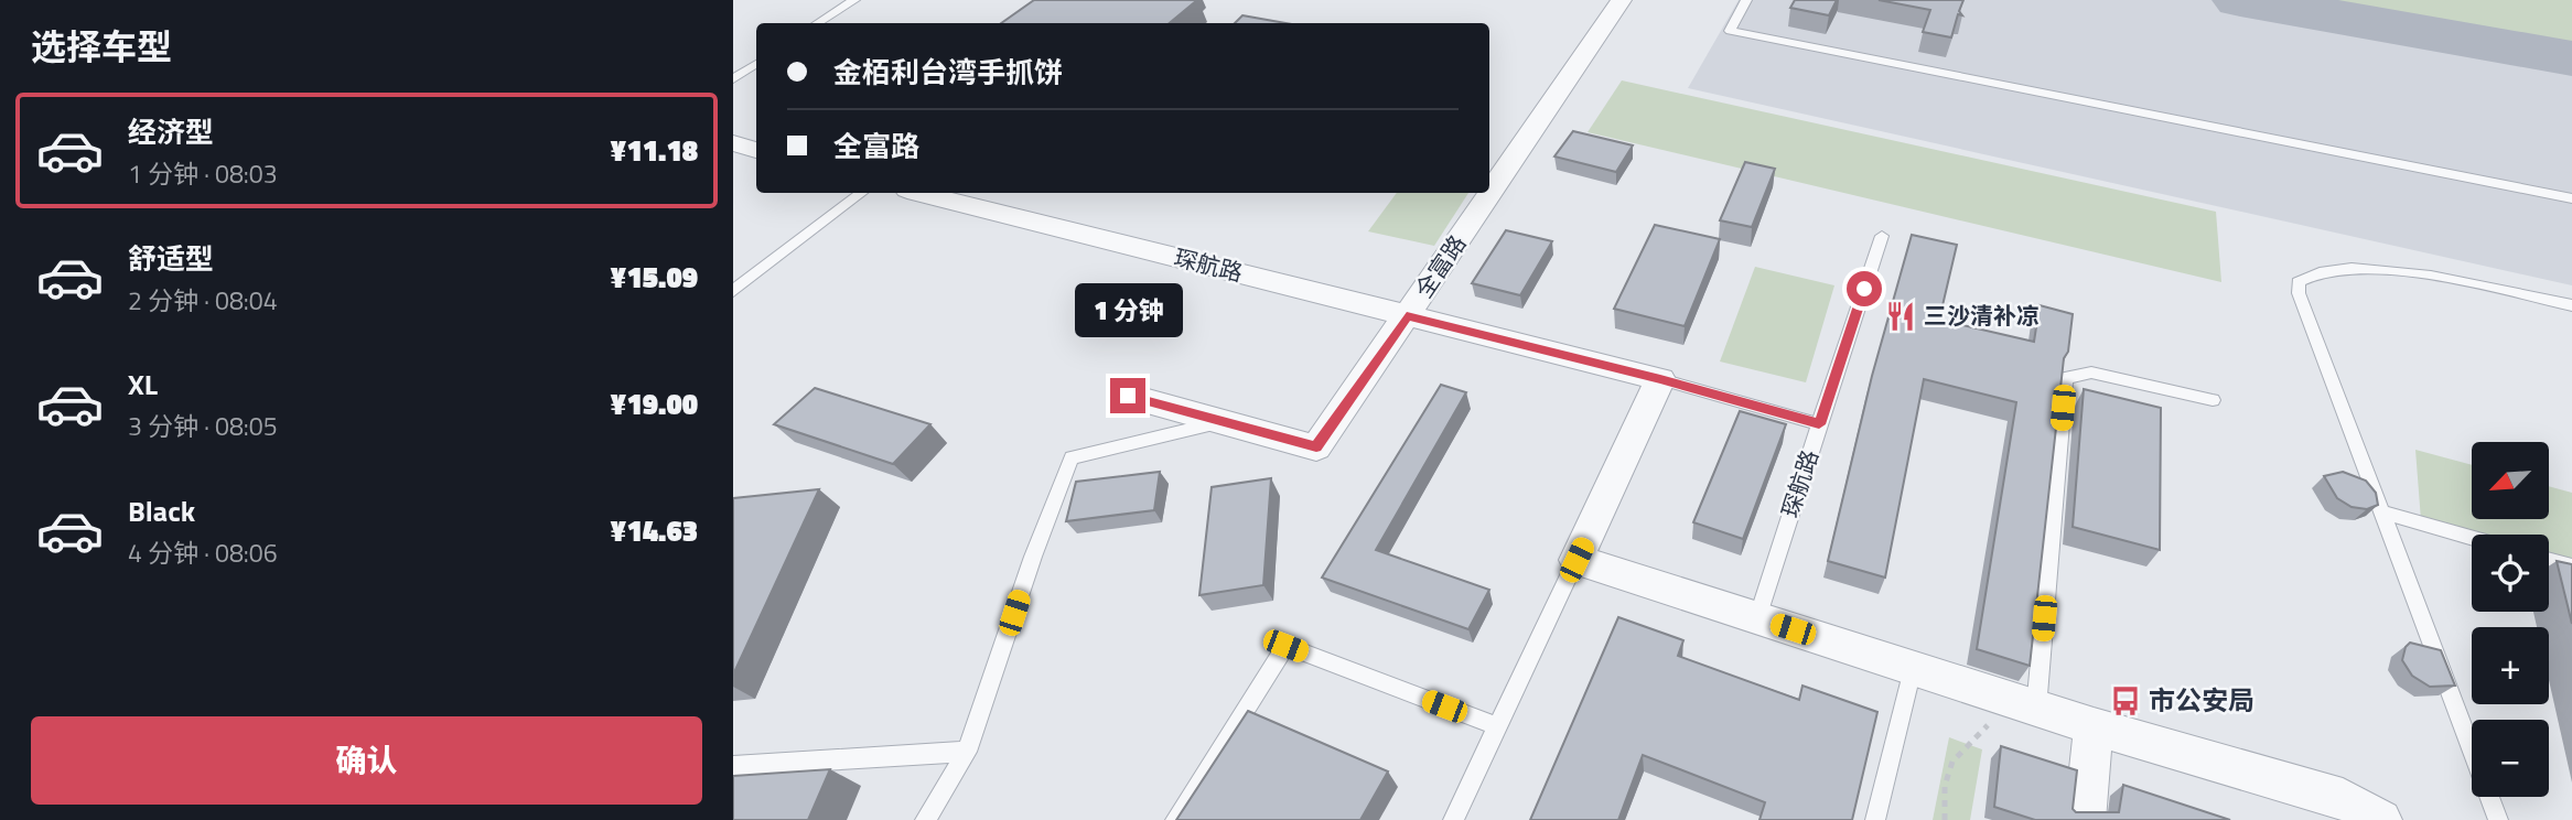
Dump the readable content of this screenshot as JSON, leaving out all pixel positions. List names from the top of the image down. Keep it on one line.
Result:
{"streets":{"street":["琛航路","全富路"]},"crossings":[["琛航路","全富路"]],"places":{"restaurant":["三沙清补凉"],"bus stop":["市公安局"]},"north":"bottom left","page":{"heading":"选择车型","banner":["金栢利台湾手抓饼","全富路"],"list":[{"name":"经济型","note":"1 分钟 · 08:03","value":"¥11.18"},{"name":"舒适型","note":"2 分钟 · 08:04","value":"¥15.09"},{"name":"XL","note":"3 分钟 · 08:05","value":"¥19.00"},{"name":"Black","note":"4 分钟 · 08:06","value":"¥14.63"}],"bubble":"1 分钟","map_buttons":["+","−"],"buttons":"确认"}}
